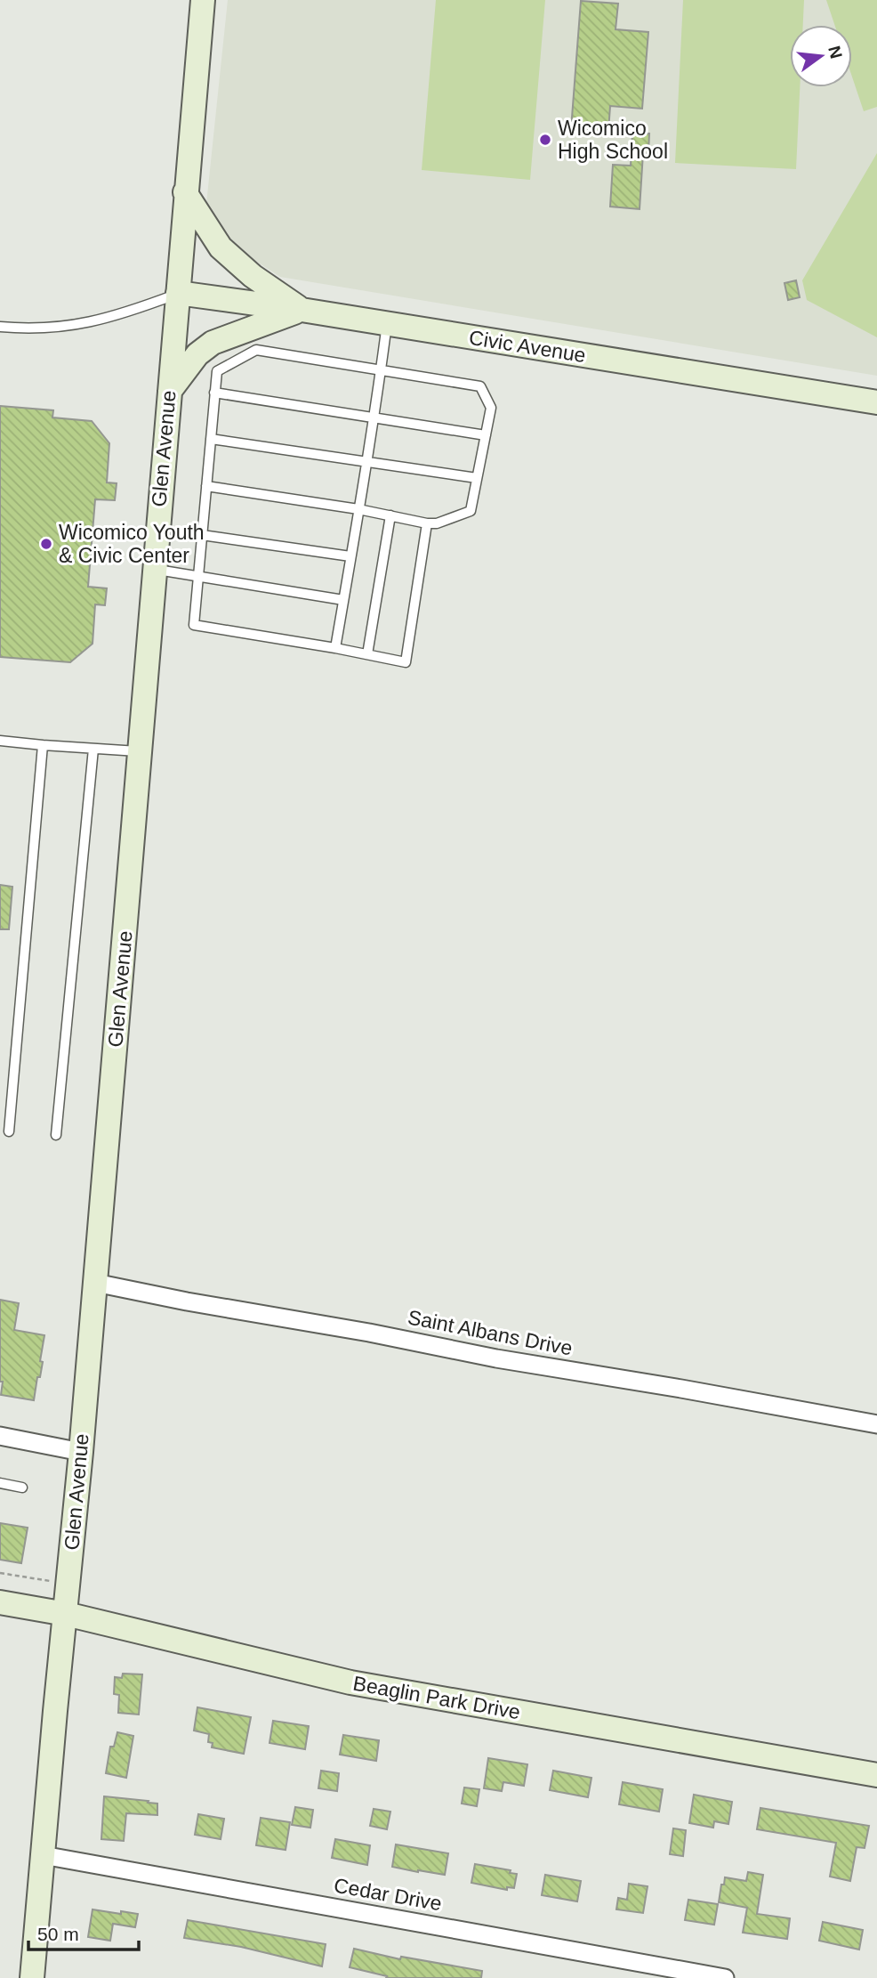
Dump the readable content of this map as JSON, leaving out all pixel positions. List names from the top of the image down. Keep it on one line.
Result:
{"streets":{"street":["Civic Avenue","Glen Avenue","Saint Albans Drive","Beaglin Park Drive","Cedar Drive"]},"crossings":[["Civic Avenue","Glen Avenue"],["Glen Avenue","Saint Albans Drive"],["Glen Avenue","Beaglin Park Drive"],["Glen Avenue","Cedar Drive"]],"places":["Wicomico High School","Wicomico Youth & Civic Center"],"scale_bar":"50 m","north":"right"}
